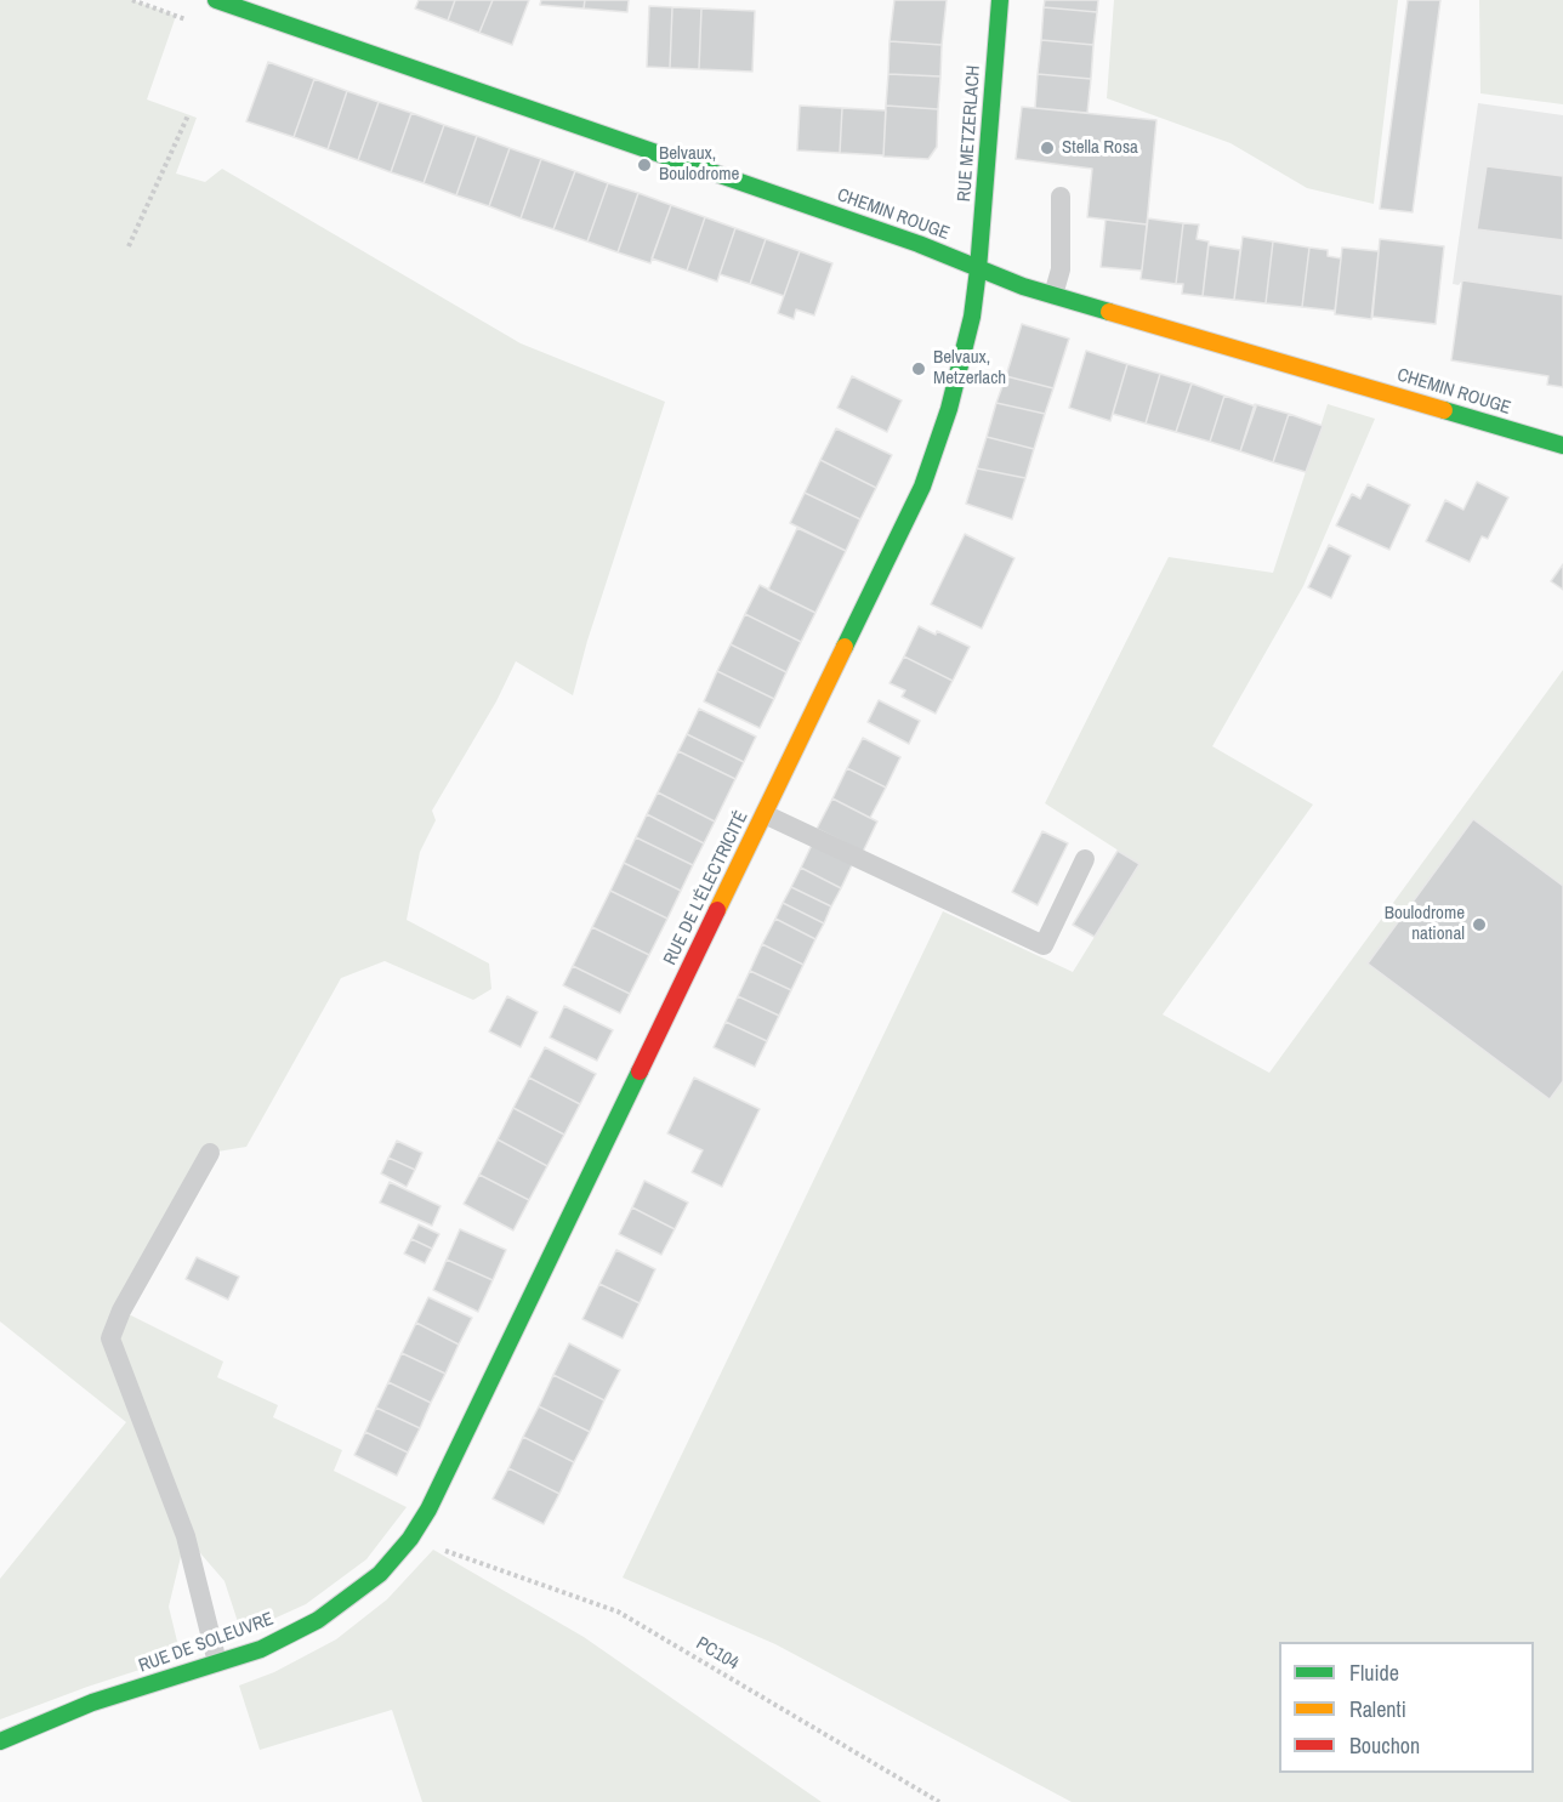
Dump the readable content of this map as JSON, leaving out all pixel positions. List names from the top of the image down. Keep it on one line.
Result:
{"streets":{"main road":["RUE METZERLACH","CHEMIN ROUGE","RUE DE L'ÉLECTRICITÉ","RUE DE SOLEUVRE"],"path":["PC104"]},"crossings":[["RUE METZERLACH","CHEMIN ROUGE"],["RUE METZERLACH","RUE DE L'ÉLECTRICITÉ"],["CHEMIN ROUGE","RUE DE L'ÉLECTRICITÉ"],["RUE DE L'ÉLECTRICITÉ","RUE DE SOLEUVRE"]],"places":["Stella Rosa","Belvaux, Boulodrome","Belvaux, Metzerlach","Boulodrome national"],"legend":["Fluide","Ralenti","Bouchon"]}
